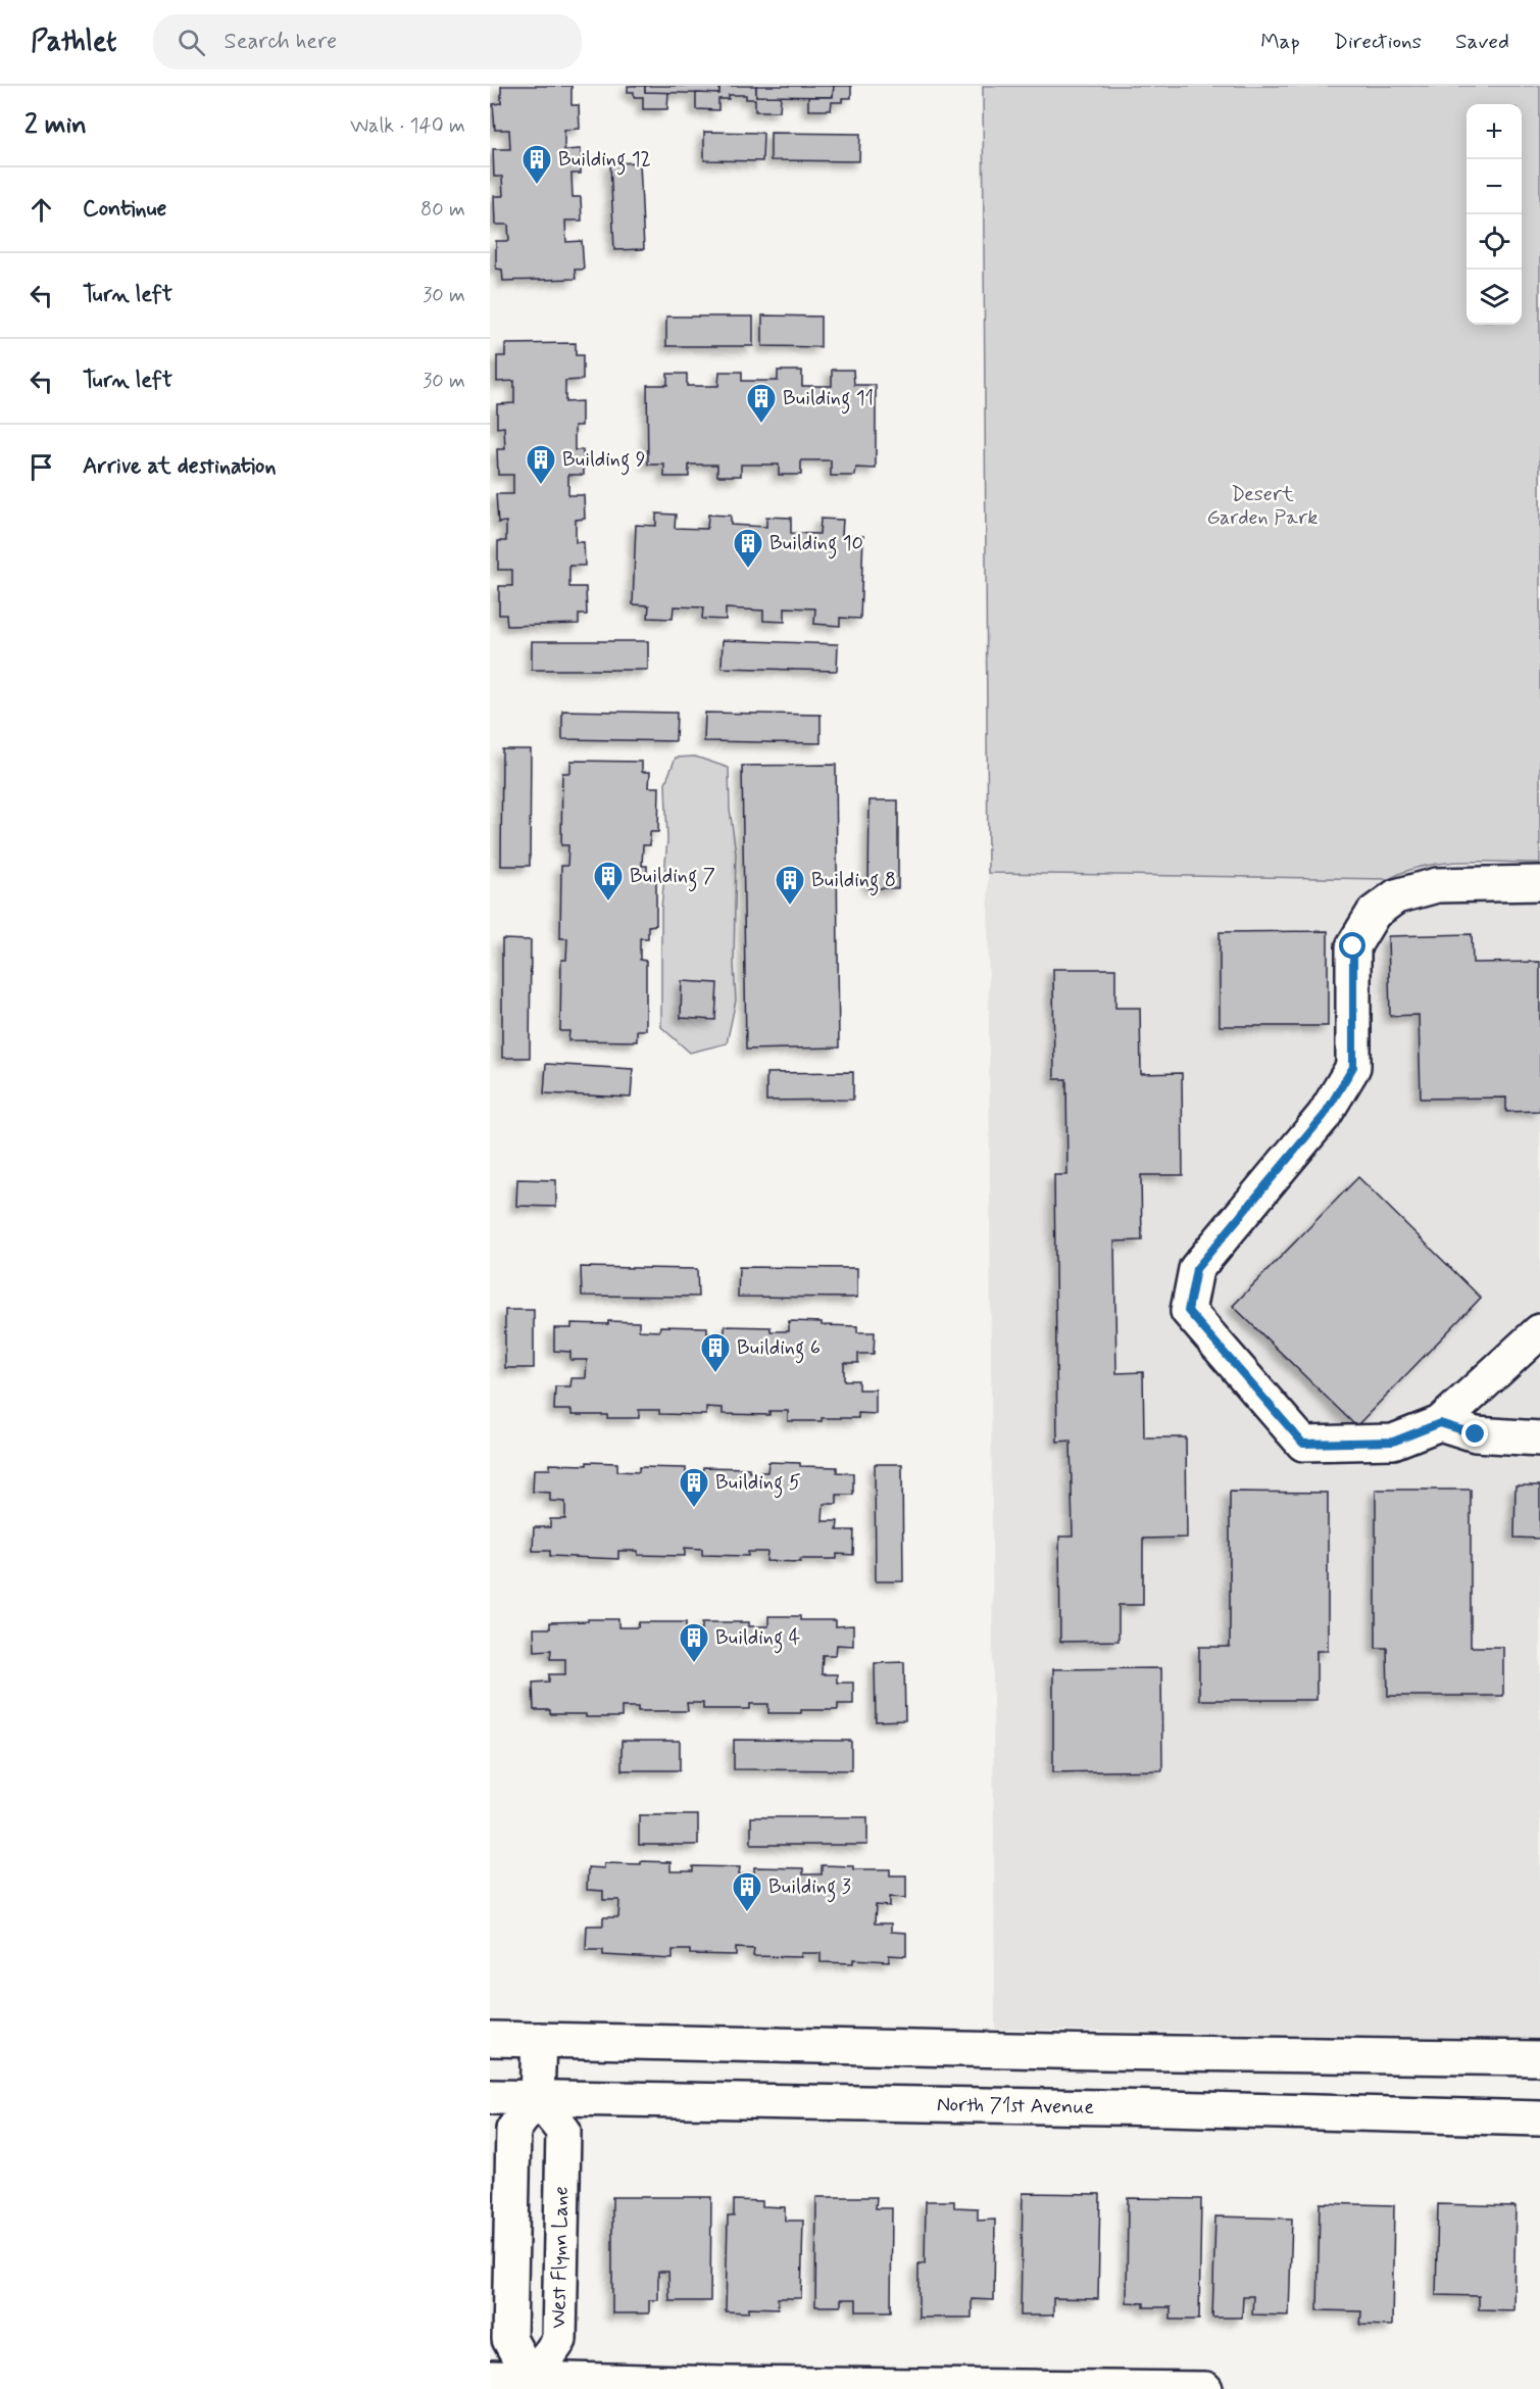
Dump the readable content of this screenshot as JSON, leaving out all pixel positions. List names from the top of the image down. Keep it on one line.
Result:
{"streets":{"street":["North 71st Avenue","West Flynn Lane"]},"crossings":[["North 71st Avenue","West Flynn Lane"]],"parks":["Desert Garden Park"],"places":{"building":["Building 12","Building 11","Building 9","Building 10","Building 7","Building 8","Building 6","Building 5","Building 4","Building 3"]},"page":{"header":"Pathlet","search":"Search here","nav":["Map","Directions","Saved"],"heading":["2 min","Walk · 140 m"],"map_buttons":["+","−"],"list":[["Continue","80 m"],["Turn left","30 m"],["Turn left","30 m"],"Arrive at destination"]}}
